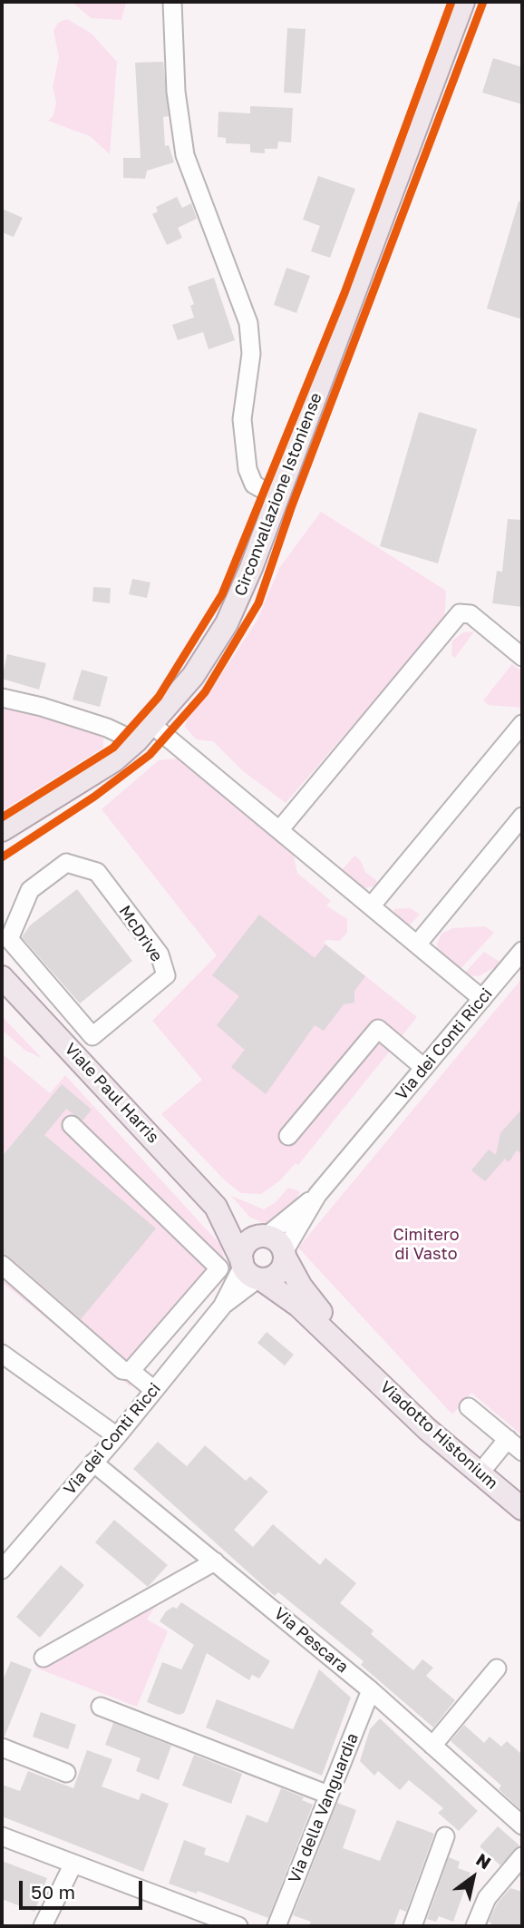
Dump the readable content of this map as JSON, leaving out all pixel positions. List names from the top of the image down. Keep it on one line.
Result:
{"streets":{"main road":["Circonvallazione Istoniense","Viale Paul Harris","Viadotto Histonium"],"street":["McDrive","Via dei Conti Ricci","Via Pescara","Via della Vanguardia"]},"crossings":[["Via dei Conti Ricci","Viale Paul Harris"],["Via dei Conti Ricci","Viadotto Histonium"],["Via dei Conti Ricci","Via Pescara"],["Viale Paul Harris","Viadotto Histonium"],["Via Pescara","Via della Vanguardia"]],"parks":["Cimitero di Vasto"],"scale_bar":"50 m","north":"top right"}
